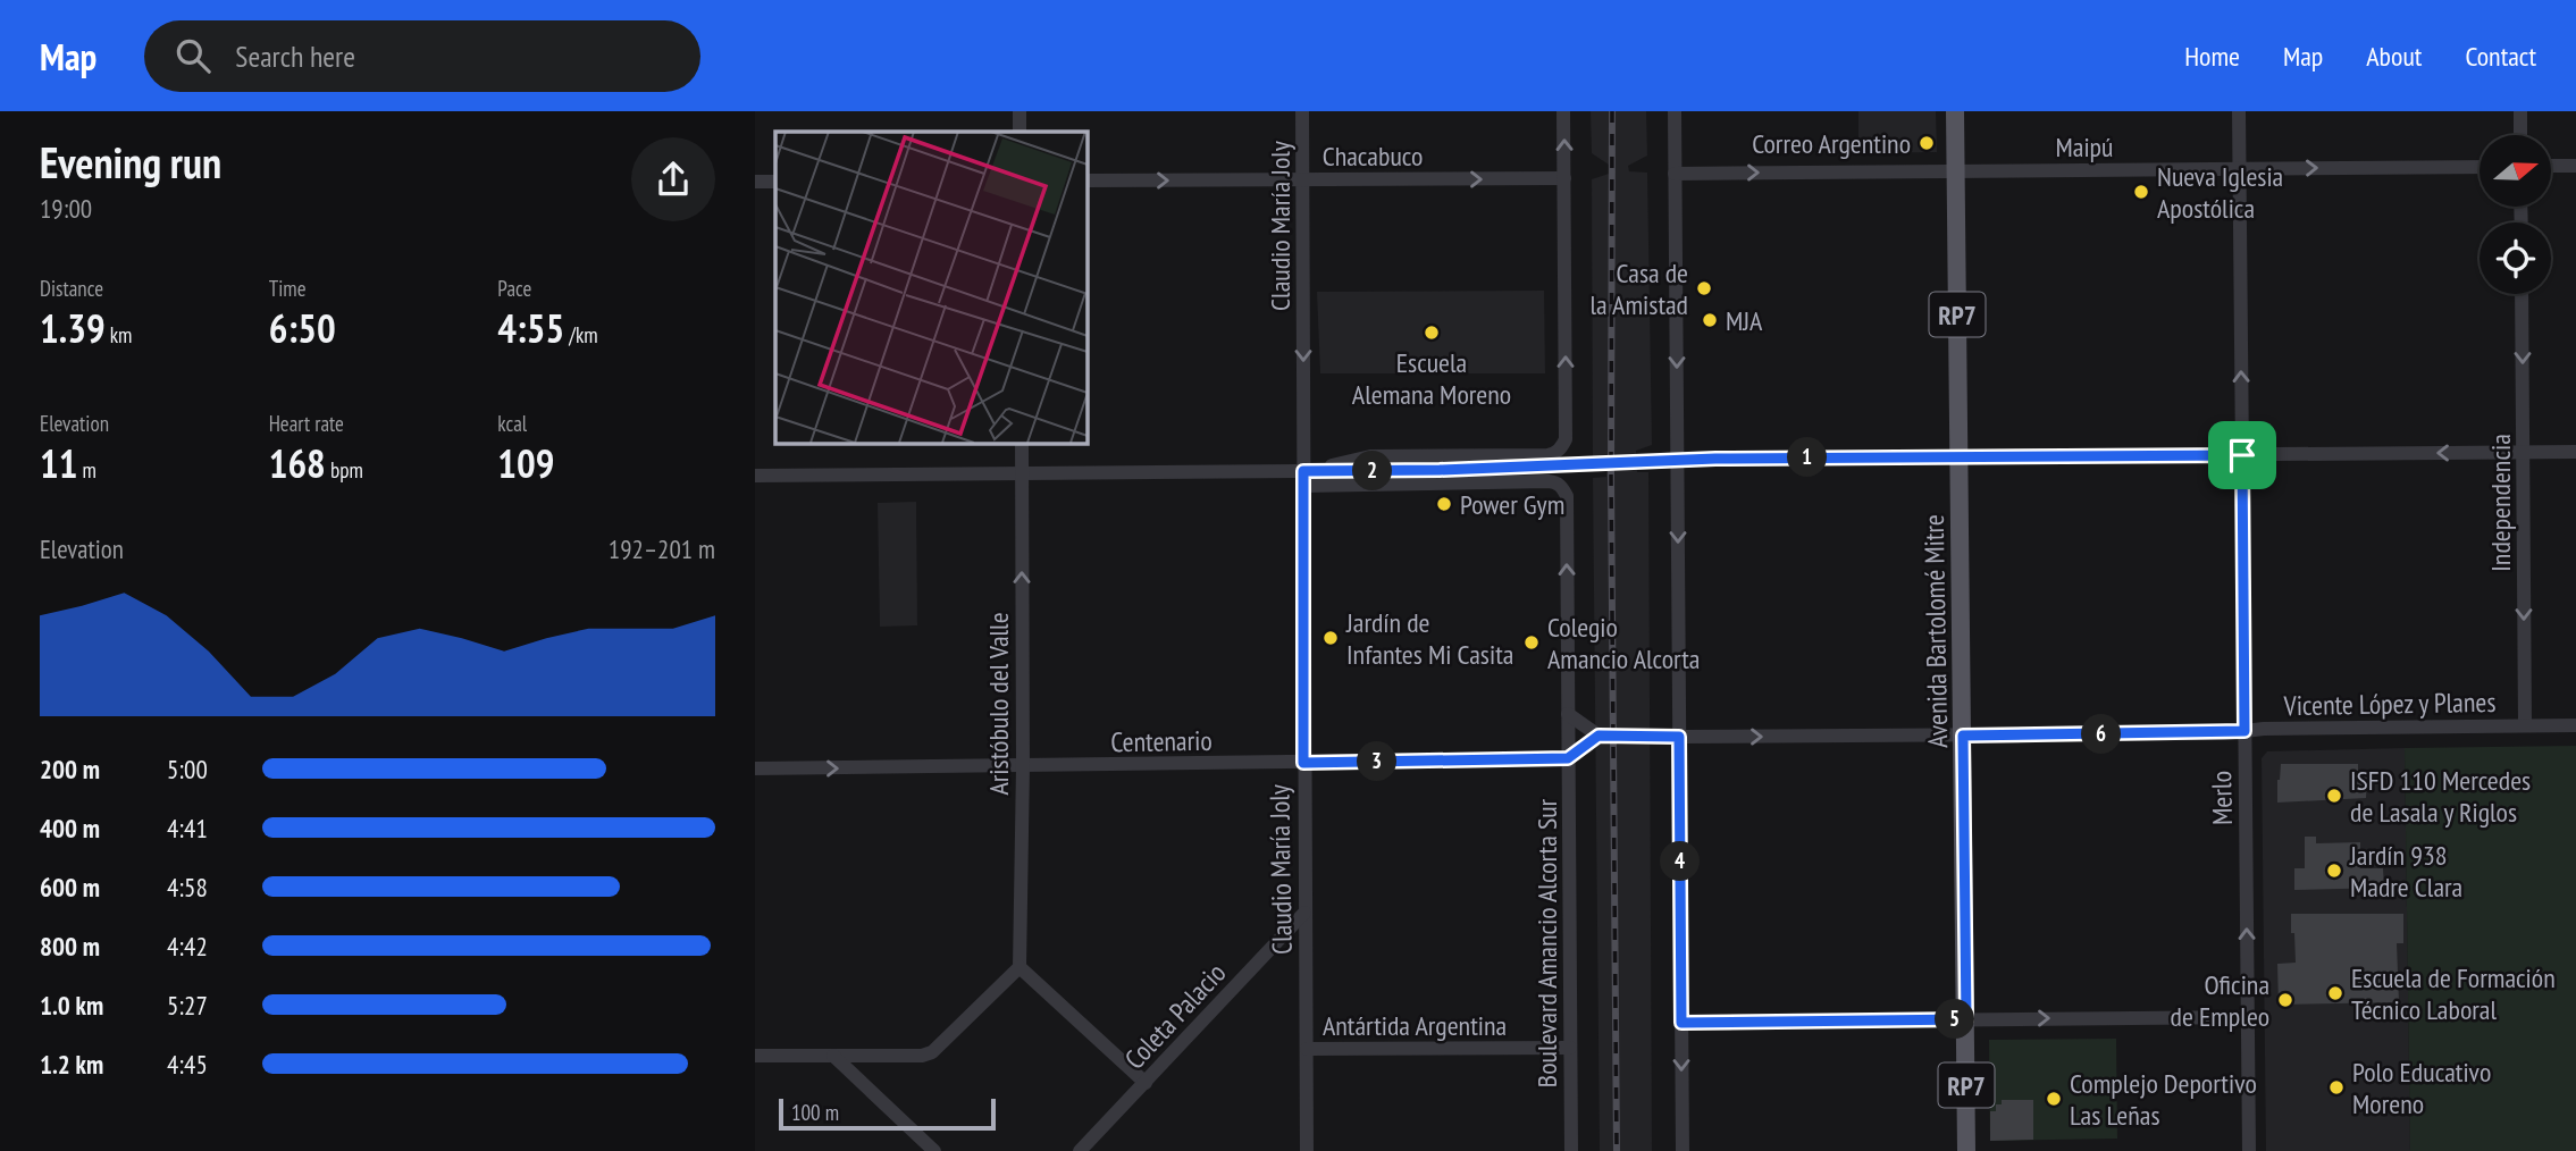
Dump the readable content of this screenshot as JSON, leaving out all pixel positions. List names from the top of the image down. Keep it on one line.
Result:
{"streets":{"main road":["RP7","Avenida Bartolomé Mitre"],"street":["Maipú","Chacabuco","Claudio María Joly","Independencia","Aristóbulo del Valle","Vicente López y Planes","Centenario","Merlo","Boulevard Amancio Alcorta Sur","Coleta Palacio","Antártida Argentina"]},"crossings":[["Maipú","Avenida Bartolomé Mitre"],["Maipú","Merlo"],["Chacabuco","Claudio María Joly"],["Claudio María Joly","Centenario"],["Claudio María Joly","Boulevard Amancio Alcorta Sur"],["Claudio María Joly","Coleta Palacio"],["Claudio María Joly","Antártida Argentina"],["Independencia","Vicente López y Planes"],["Avenida Bartolomé Mitre","Vicente López y Planes"],["Aristóbulo del Valle","Centenario"],["Vicente López y Planes","Merlo"],["Centenario","Boulevard Amancio Alcorta Sur"],["Boulevard Amancio Alcorta Sur","Antártida Argentina"]],"one_way":["Maipú","Chacabuco","Independencia","Aristóbulo del Valle","Merlo"],"places":["Correo Argentino","Nueva Iglesia Apostólica","Casa de la Amistad","MJA","Escuela Alemana Moreno","Power Gym","Jardín de Infantes Mi Casita","Colegio Amancio Alcorta","ISFD 110 Mercedes de Lasala y Riglos","Jardín 938 Madre Clara","Escuela de Formación Técnico Laboral","Oficina de Empleo","Polo Educativo Moreno","Complejo Deportivo Las Leñas"],"scale_bar":"100 m","north":"right","page":{"header":"Map","search":"Search here","nav":["Home","Map","About","Contact"],"heading":["Evening run","19:00"],"stats":[["Distance","1.39 km"],["Time","6:50"],["Pace","4:55 /km"],["Elevation","11 m"],["Heart rate","168 bpm"],["kcal","109"]],"pins":["1","2","6","3","4","5"],"chart":["Elevation","192–201 m"],"list":[{"name":"200 m","note":"5:00"},{"name":"400 m","note":"4:41"},{"name":"600 m","note":"4:58"},{"name":"800 m","note":"4:42"},{"name":"1.0 km","note":"5:27"},{"name":"1.2 km","note":"4:45"}],"scale":"100 m"}}
